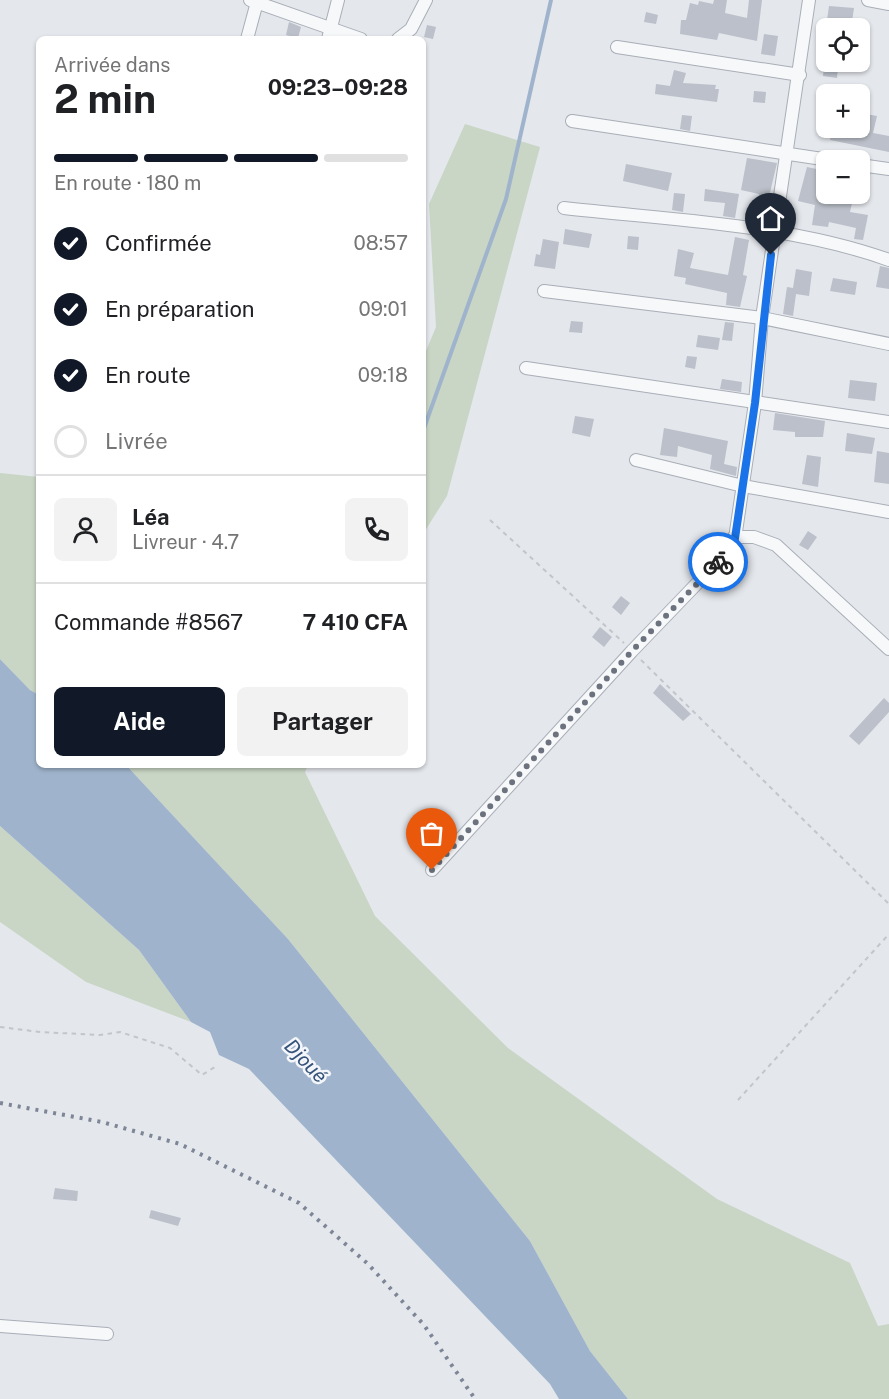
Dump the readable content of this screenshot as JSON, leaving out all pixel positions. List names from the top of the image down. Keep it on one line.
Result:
{"water":["Djoué"],"page":{"map_buttons":["+","−"],"heading":["2 min","Arrivée dans","09:23–09:28"],"panel":["Léa","Livreur · 4.7","Commande #8567","7 410 CFA"],"bar":"En route · 180 m","list":[["Confirmée","08:57"],["En préparation","09:01"],["En route","09:18"],"Livrée"],"buttons":["Aide","Partager"]}}
